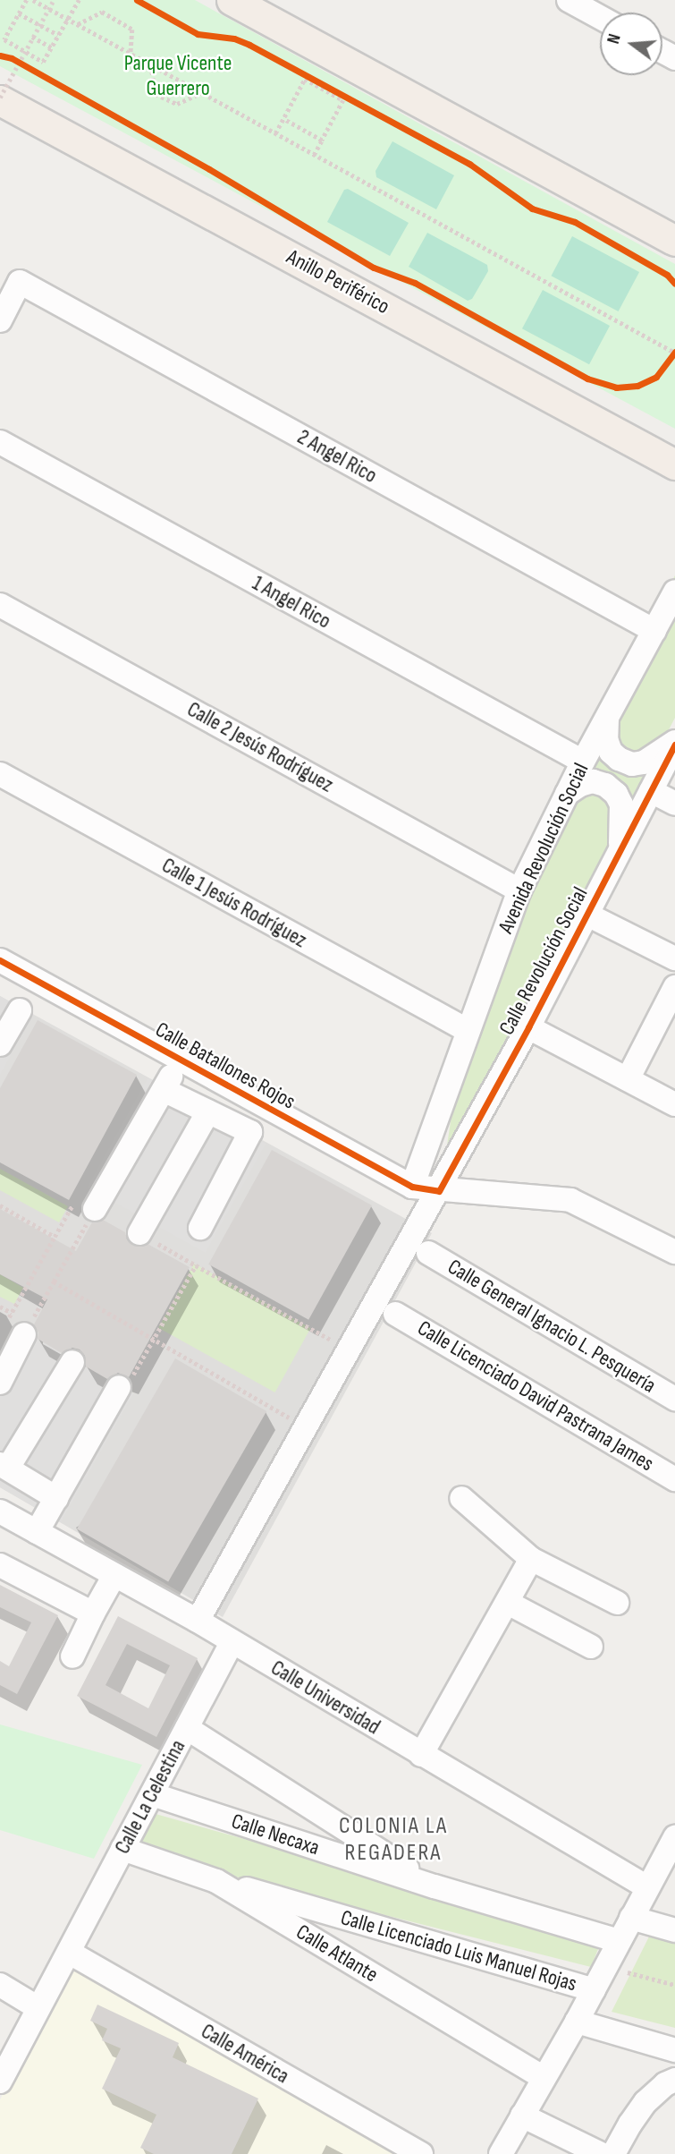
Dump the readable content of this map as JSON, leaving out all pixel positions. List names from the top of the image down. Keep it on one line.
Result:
{"streets":{"main road":["Anillo Periférico"],"street":["2 Angel Rico","1 Angel Rico","Calle 2 Jesús Rodríguez","Avenida Revolución Social","Calle 1 Jesús Rodríguez","Calle Revolución Social","Calle Batallones Rojos","Calle General Ignacio L. Pesquería","Calle Licenciado David Pastrana James","Calle Universidad","Calle La Celestina","Calle Necaxa","Calle Licenciado Luis Manuel Rojas","Calle Atlante","Calle América"]},"crossings":[["2 Angel Rico","Avenida Revolución Social"],["1 Angel Rico","Avenida Revolución Social"],["Calle 2 Jesús Rodríguez","Avenida Revolución Social"],["Avenida Revolución Social","Calle 1 Jesús Rodríguez"],["Avenida Revolución Social","Calle Revolución Social"],["Avenida Revolución Social","Calle Batallones Rojos"],["Calle Revolución Social","Calle Batallones Rojos"],["Calle Revolución Social","Calle Universidad"],["Calle Universidad","Calle La Celestina"],["Calle La Celestina","Calle Necaxa"],["Calle La Celestina","Calle Atlante"],["Calle La Celestina","Calle América"],["Calle Licenciado Luis Manuel Rojas","Calle Atlante"]],"districts":["COLONIA LA REGADERA"],"parks":["Parque Vicente Guerrero"],"north":"left"}
